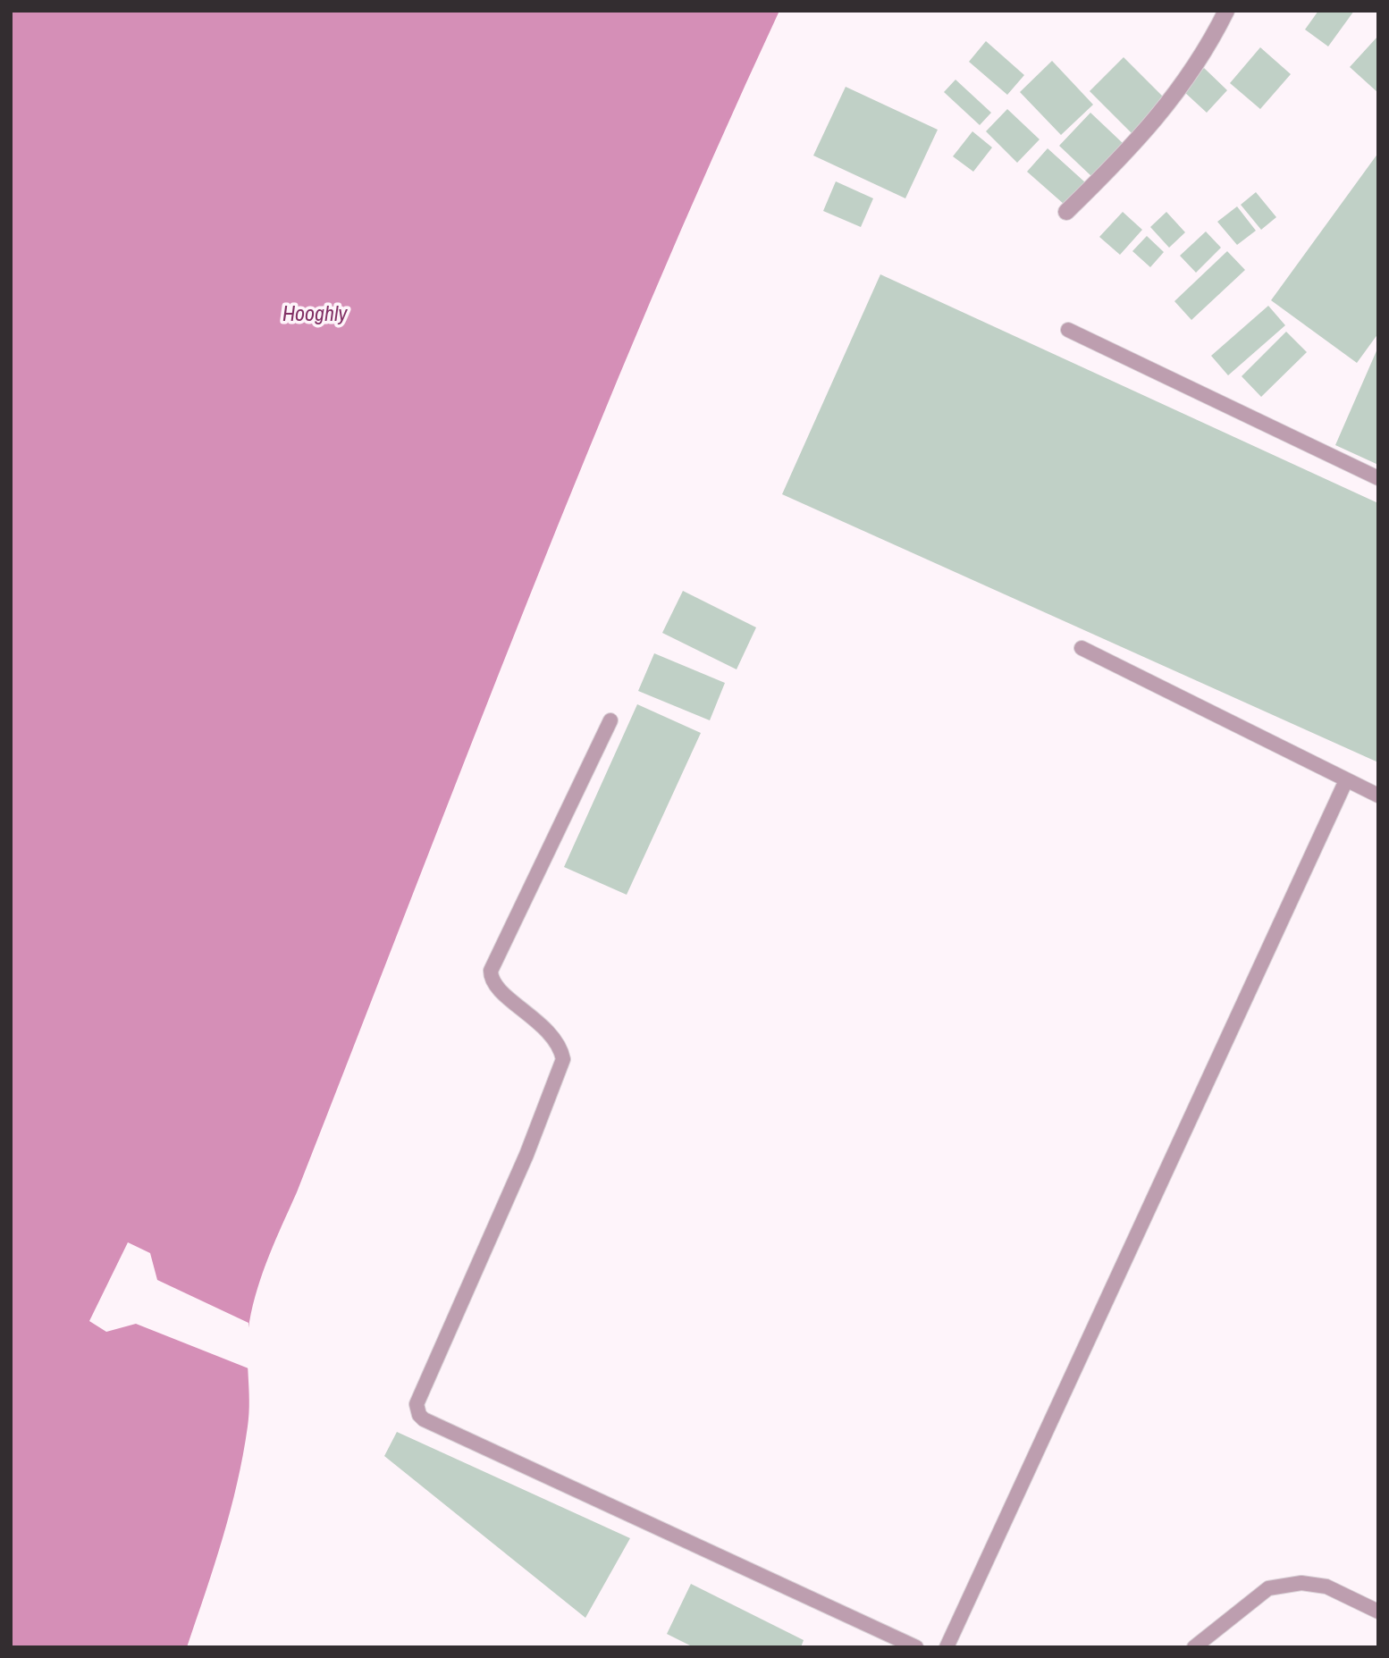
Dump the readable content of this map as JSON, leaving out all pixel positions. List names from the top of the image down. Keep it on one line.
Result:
{"water":["Hooghly"]}
